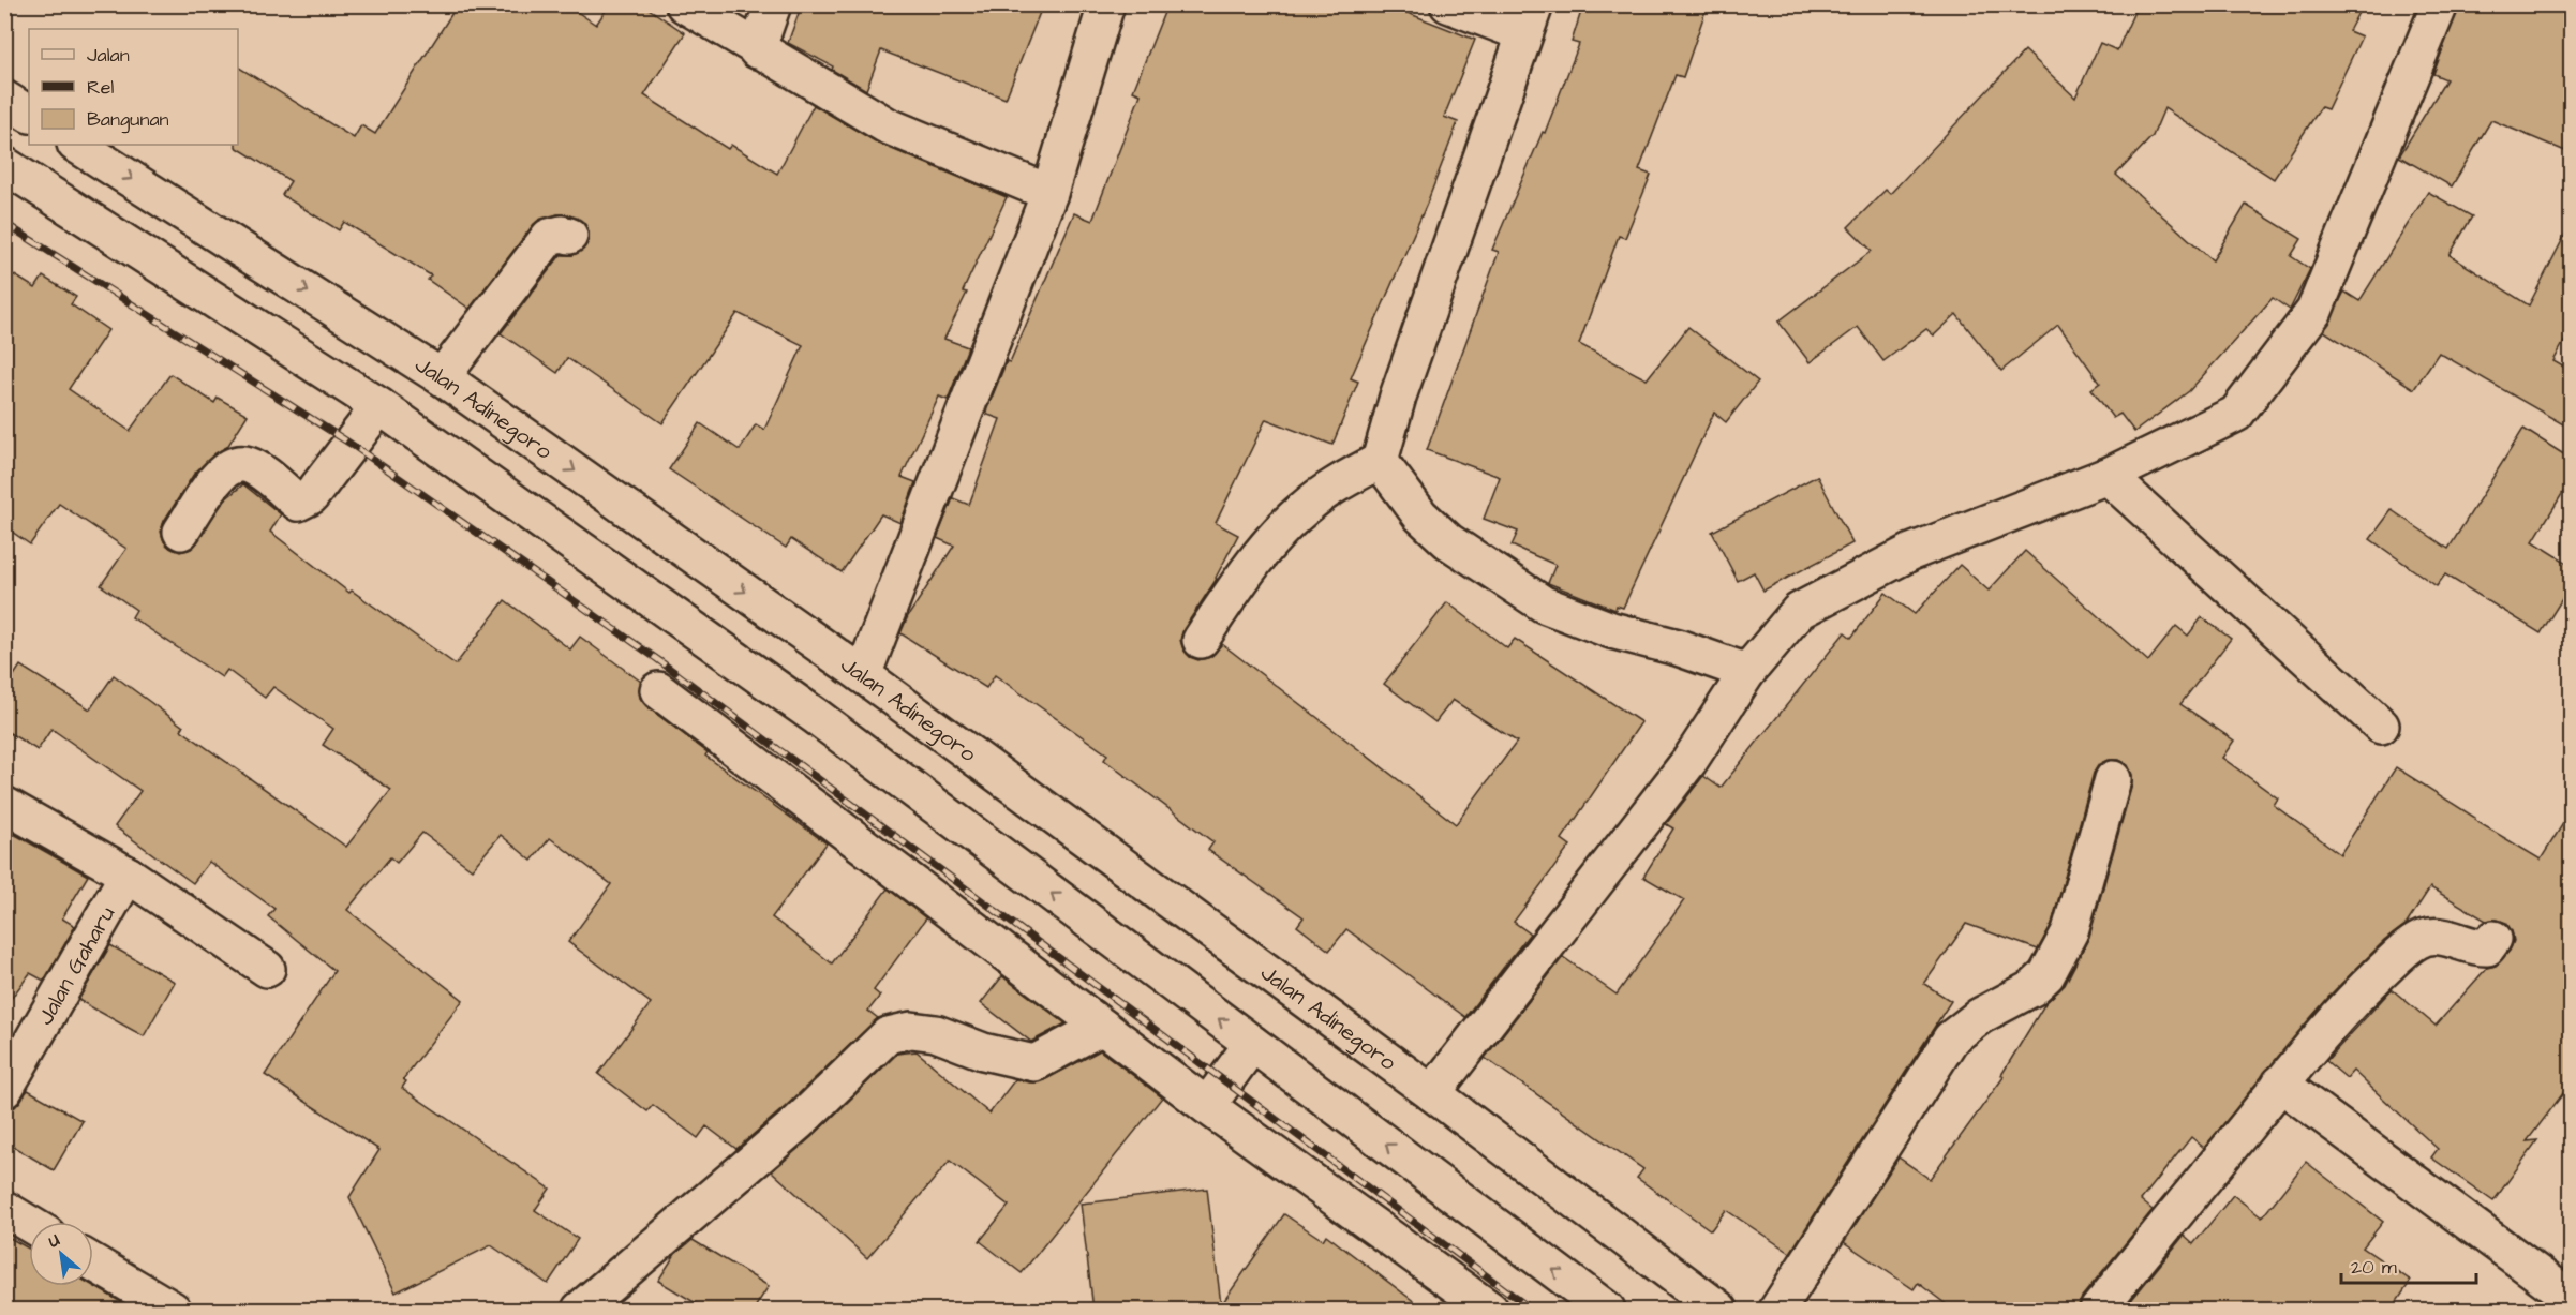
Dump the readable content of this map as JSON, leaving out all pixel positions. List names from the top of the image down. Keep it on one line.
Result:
{"streets":{"main road":["Jalan Adinegoro","Jalan Gaharu"]},"legend":["Jalan","Rel","Bangunan"],"scale_bar":"20 m","north":"top left"}
